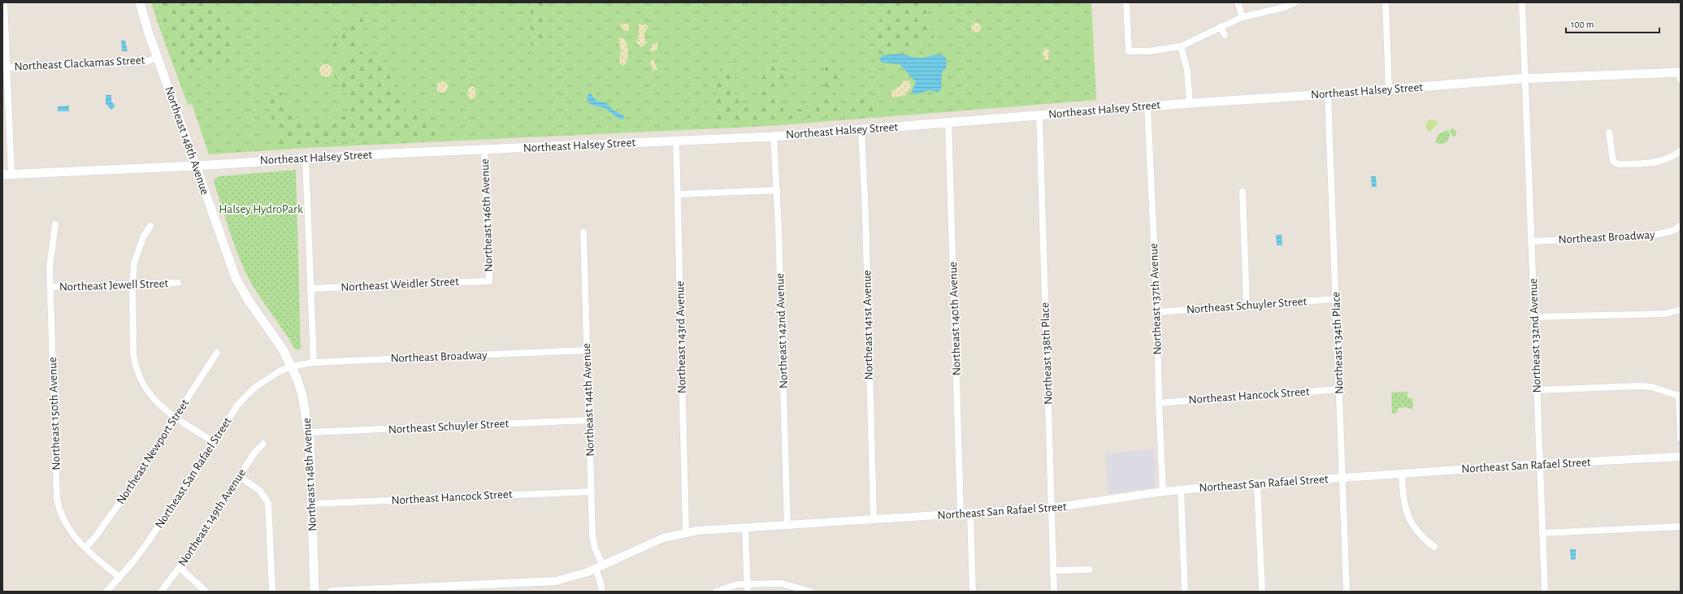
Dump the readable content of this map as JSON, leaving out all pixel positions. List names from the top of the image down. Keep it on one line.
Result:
{"streets":{"main road":["Northeast Halsey Street","Northeast 148th Avenue"],"street":["Northeast Clackamas Street","Northeast 146th Avenue","Northeast Broadway","Northeast Weidler Street","Northeast Jewell Street","Northeast 137th Avenue","Northeast Schuyler Street","Northeast 140th Avenue","Northeast 141st Avenue","Northeast 142nd Avenue","Northeast 132nd Avenue","Northeast 143rd Avenue","Northeast 134th Place","Northeast 138th Place","Northeast Hancock Street","Northeast 144th Avenue","Northeast 150th Avenue","Northeast Newport Street","Northeast San Rafael Street","Northeast 149th Avenue"]},"crossings":[["Northeast Clackamas Street","Northeast 148th Avenue"],["Northeast Halsey Street","Northeast 148th Avenue"],["Northeast Halsey Street","Northeast 146th Avenue"],["Northeast Halsey Street","Northeast 137th Avenue"],["Northeast Halsey Street","Northeast 140th Avenue"],["Northeast Halsey Street","Northeast 141st Avenue"],["Northeast Halsey Street","Northeast 142nd Avenue"],["Northeast Halsey Street","Northeast 132nd Avenue"],["Northeast Halsey Street","Northeast 143rd Avenue"],["Northeast Halsey Street","Northeast 134th Place"],["Northeast Halsey Street","Northeast 138th Place"],["Northeast 148th Avenue","Northeast Broadway"],["Northeast 148th Avenue","Northeast Schuyler Street"],["Northeast 148th Avenue","Northeast Hancock Street"],["Northeast 148th Avenue","Northeast San Rafael Street"],["Northeast 146th Avenue","Northeast Weidler Street"],["Northeast Broadway","Northeast 132nd Avenue"],["Northeast Broadway","Northeast 144th Avenue"],["Northeast Broadway","Northeast San Rafael Street"],["Northeast Jewell Street","Northeast 150th Avenue"],["Northeast 137th Avenue","Northeast Schuyler Street"],["Northeast 137th Avenue","Northeast Hancock Street"],["Northeast 137th Avenue","Northeast San Rafael Street"],["Northeast Schuyler Street","Northeast 134th Place"],["Northeast Schuyler Street","Northeast 144th Avenue"],["Northeast 140th Avenue","Northeast San Rafael Street"],["Northeast 141st Avenue","Northeast San Rafael Street"],["Northeast 142nd Avenue","Northeast San Rafael Street"],["Northeast 132nd Avenue","Northeast San Rafael Street"],["Northeast 143rd Avenue","Northeast San Rafael Street"],["Northeast 134th Place","Northeast Hancock Street"],["Northeast 134th Place","Northeast San Rafael Street"],["Northeast 138th Place","Northeast San Rafael Street"],["Northeast Hancock Street","Northeast 144th Avenue"],["Northeast 144th Avenue","Northeast San Rafael Street"],["Northeast 150th Avenue","Northeast Newport Street"],["Northeast 150th Avenue","Northeast San Rafael Street"]],"parks":["Halsey HydroPark"],"scale_bar":"100 m"}
